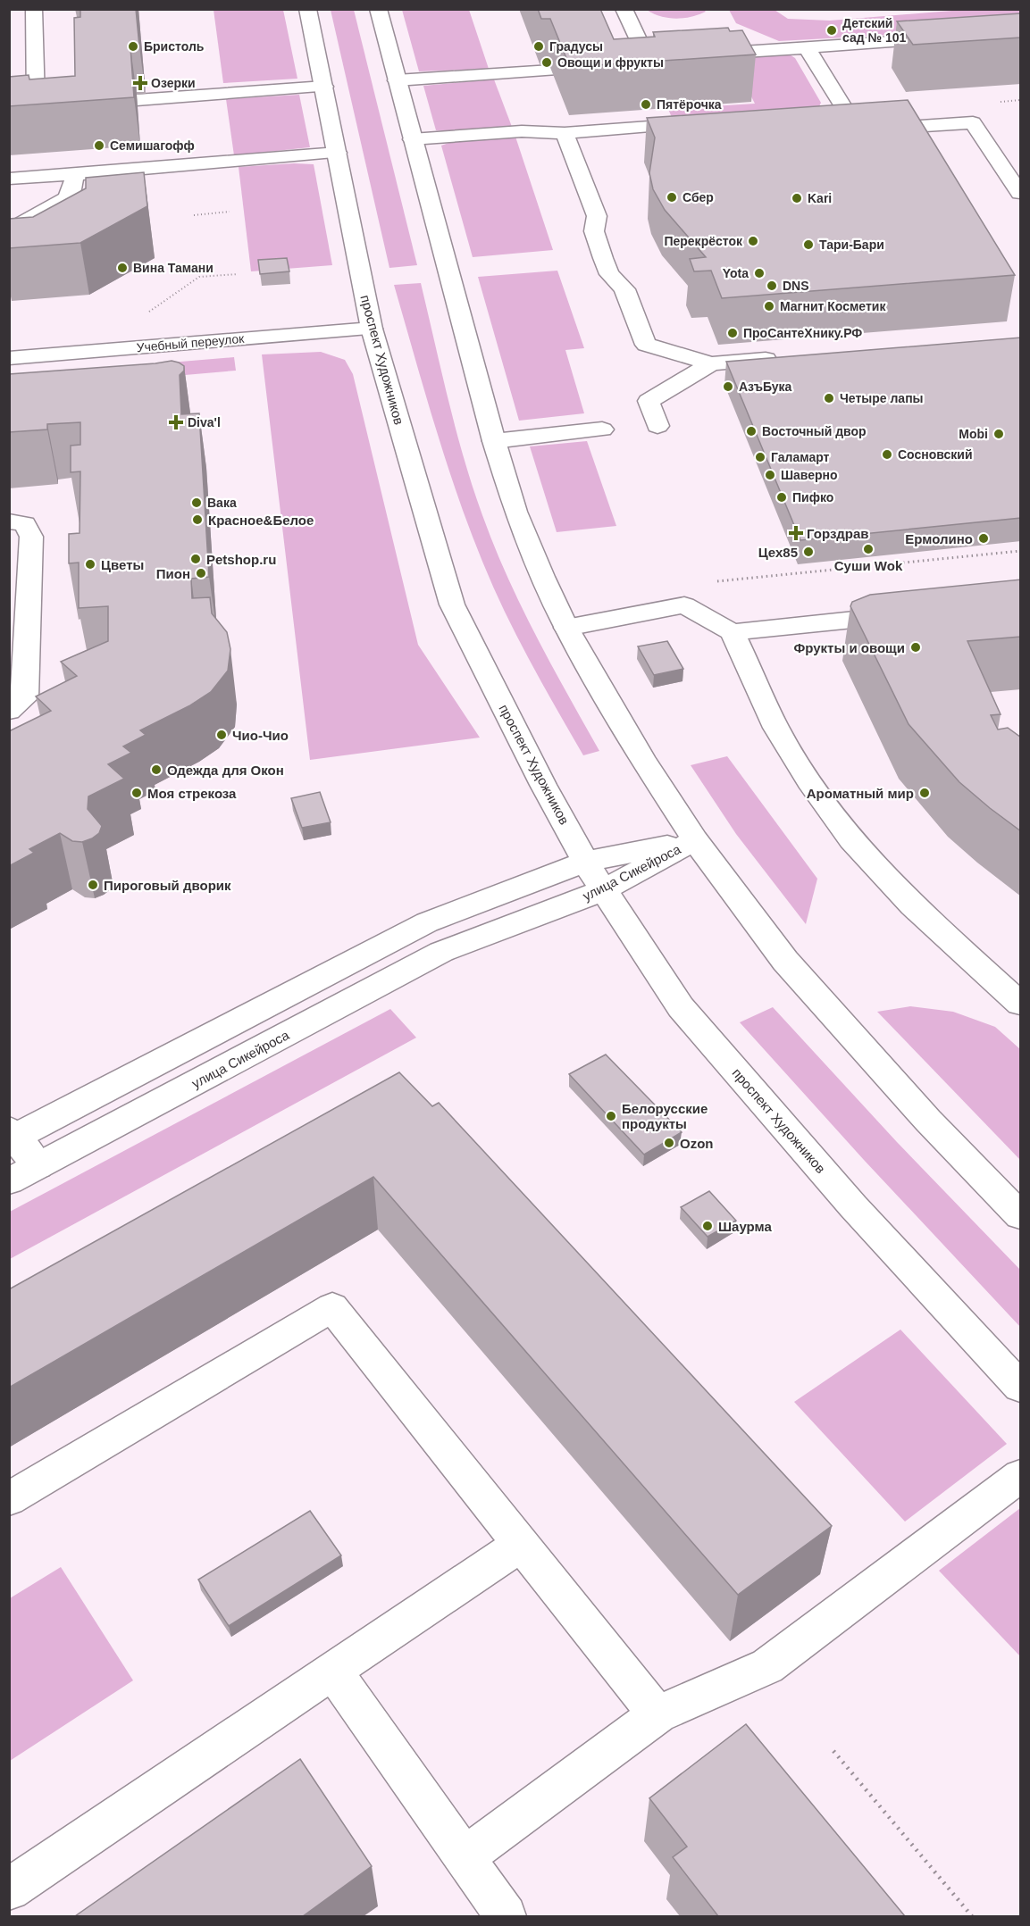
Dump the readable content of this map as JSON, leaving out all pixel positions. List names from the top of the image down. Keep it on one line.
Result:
{"streets":{"street":["Учебный переулок","проспект Художников","улица Сикейроса"]},"crossings":[["Учебный переулок","проспект Художников"],["проспект Художников","улица Сикейроса"]],"places":{"other":["Детский сад № 101","Бристоль","Градусы","Овощи и фрукты","Пятёрочка","Семишагофф","Сбер","Kari","Перекрёсток","Тари-Бари","Вина Тамани","Yota","DNS","Магнит Косметик","ПроСантеХнику.РФ","АзъБука","Четыре лапы","Восточный двор","Mobi","Сосновский","Галамарт","Шаверно","Пифко","Вака","Красное&Белое","Ермолино","Суши Wok","Цех85","Petshop.ru","Цветы","Пион","Фрукты и овощи","Чио-Чио","Одежда для Окон","Моя стрекоза","Ароматный мир","Пироговый дворик","Белорусские продукты","Ozon","Шаурма"],"health":["Озерки","Diva'l","Горздрав"]}}
